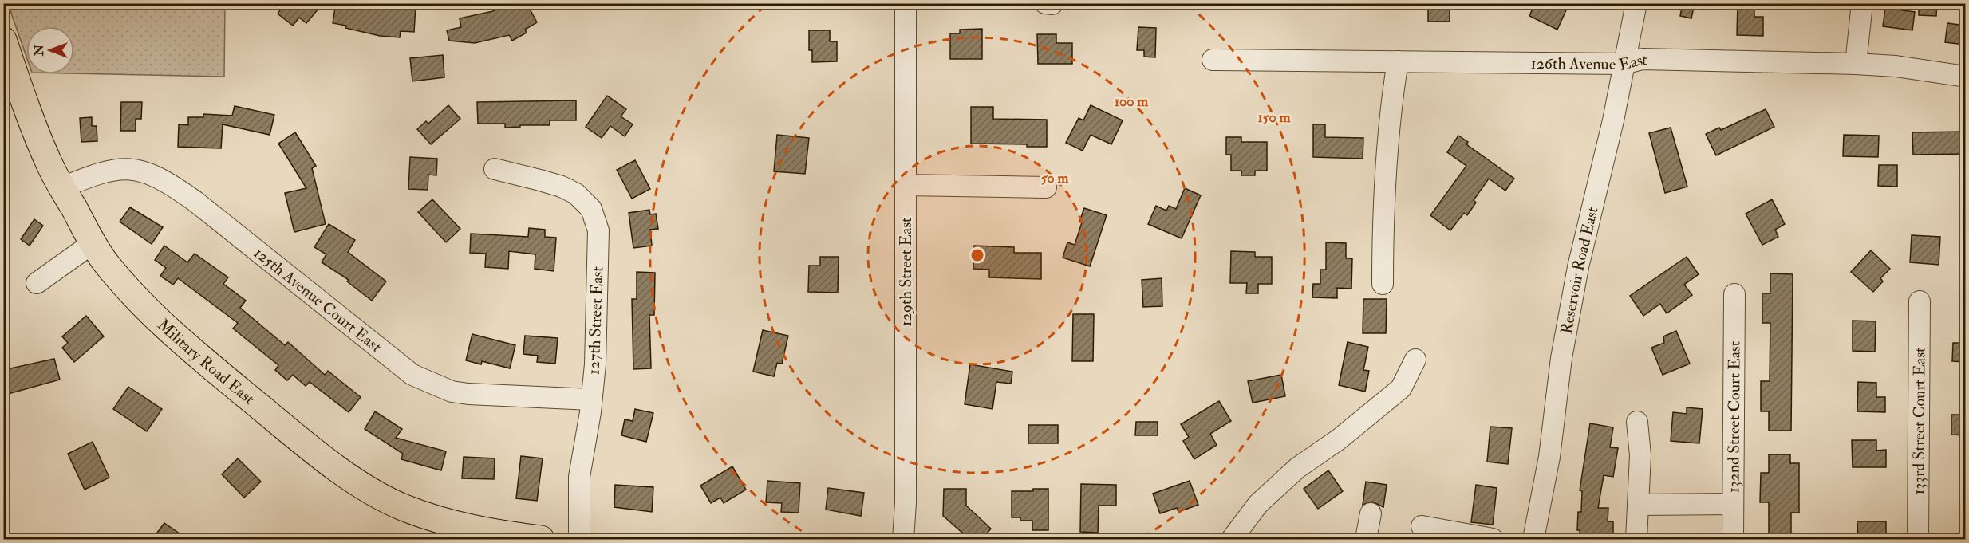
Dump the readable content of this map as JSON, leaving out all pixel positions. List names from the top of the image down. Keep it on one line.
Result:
{"streets":{"main road":["Military Road East"],"street":["126th Avenue East","Reservoir Road East","129th Street East","125th Avenue Court East","127th Street East","132nd Street Court East","133rd Street Court East"]},"crossings":[["126th Avenue East","Reservoir Road East"],["125th Avenue Court East","127th Street East"],["125th Avenue Court East","Military Road East"]],"north":"left","rings":["100 m","150 m","50 m"]}
